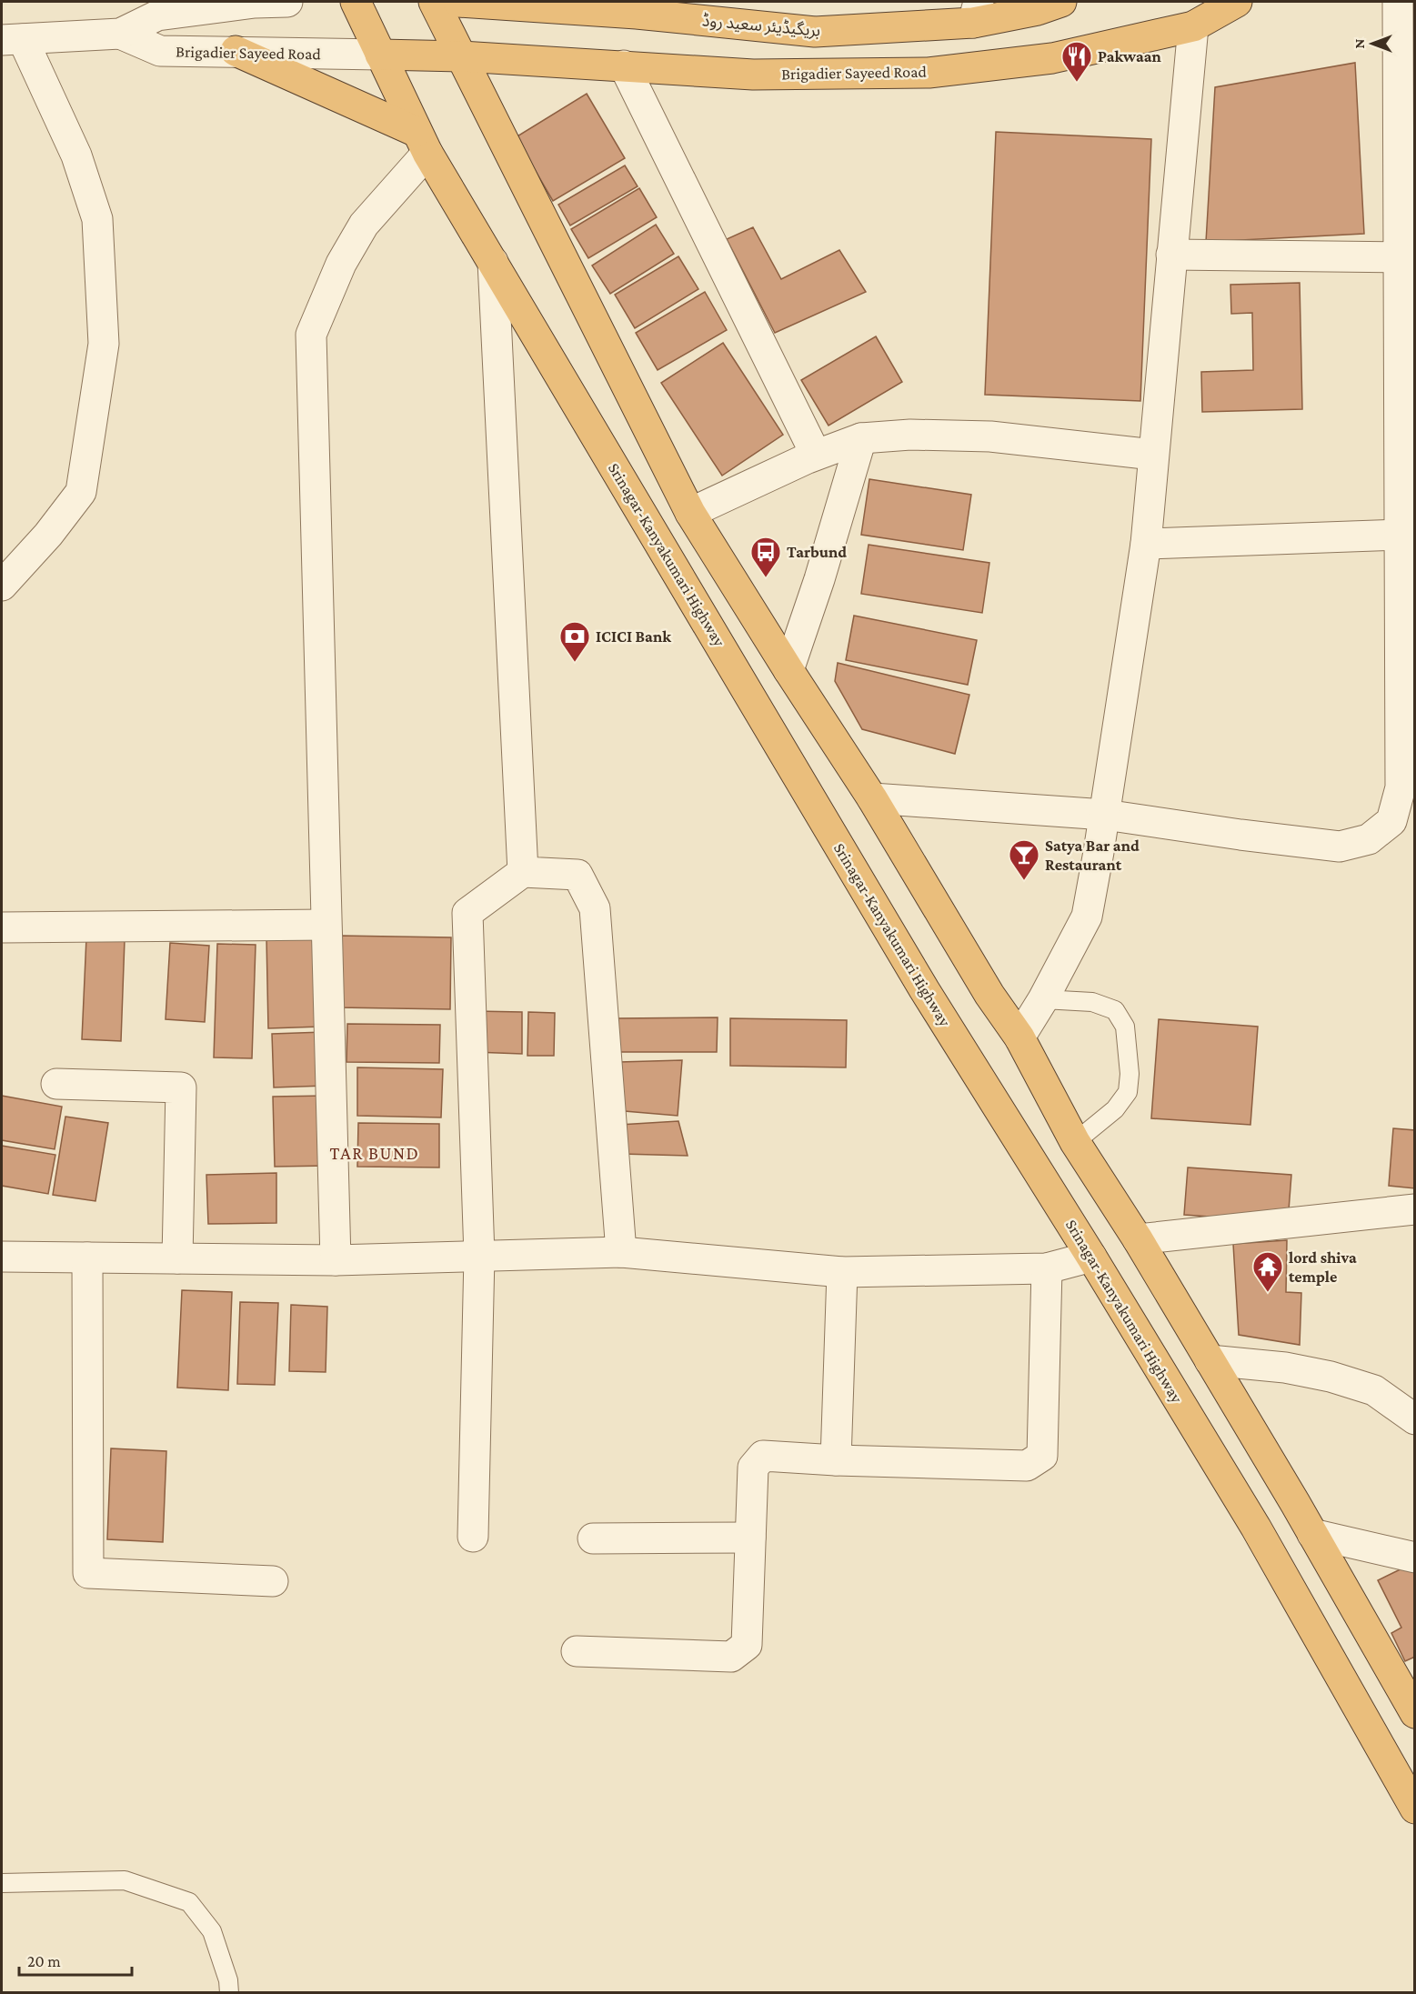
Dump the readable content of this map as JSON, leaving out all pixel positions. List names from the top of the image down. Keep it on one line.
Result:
{"streets":{"highway":["بریگیڈیئر سعید روڈ","Brigadier Sayeed Road","Srinagar-Kanyakumari Highway"]},"crossings":[["Brigadier Sayeed Road","Srinagar-Kanyakumari Highway"]],"districts":["TAR BUND"],"places":{"restaurant":["Pakwaan"],"bus stop":["Tarbund"],"bank":["ICICI Bank"],"bar":["Satya Bar and Restaurant"],"temple":["lord shiva temple"]},"scale_bar":"20 m","north":"left"}
